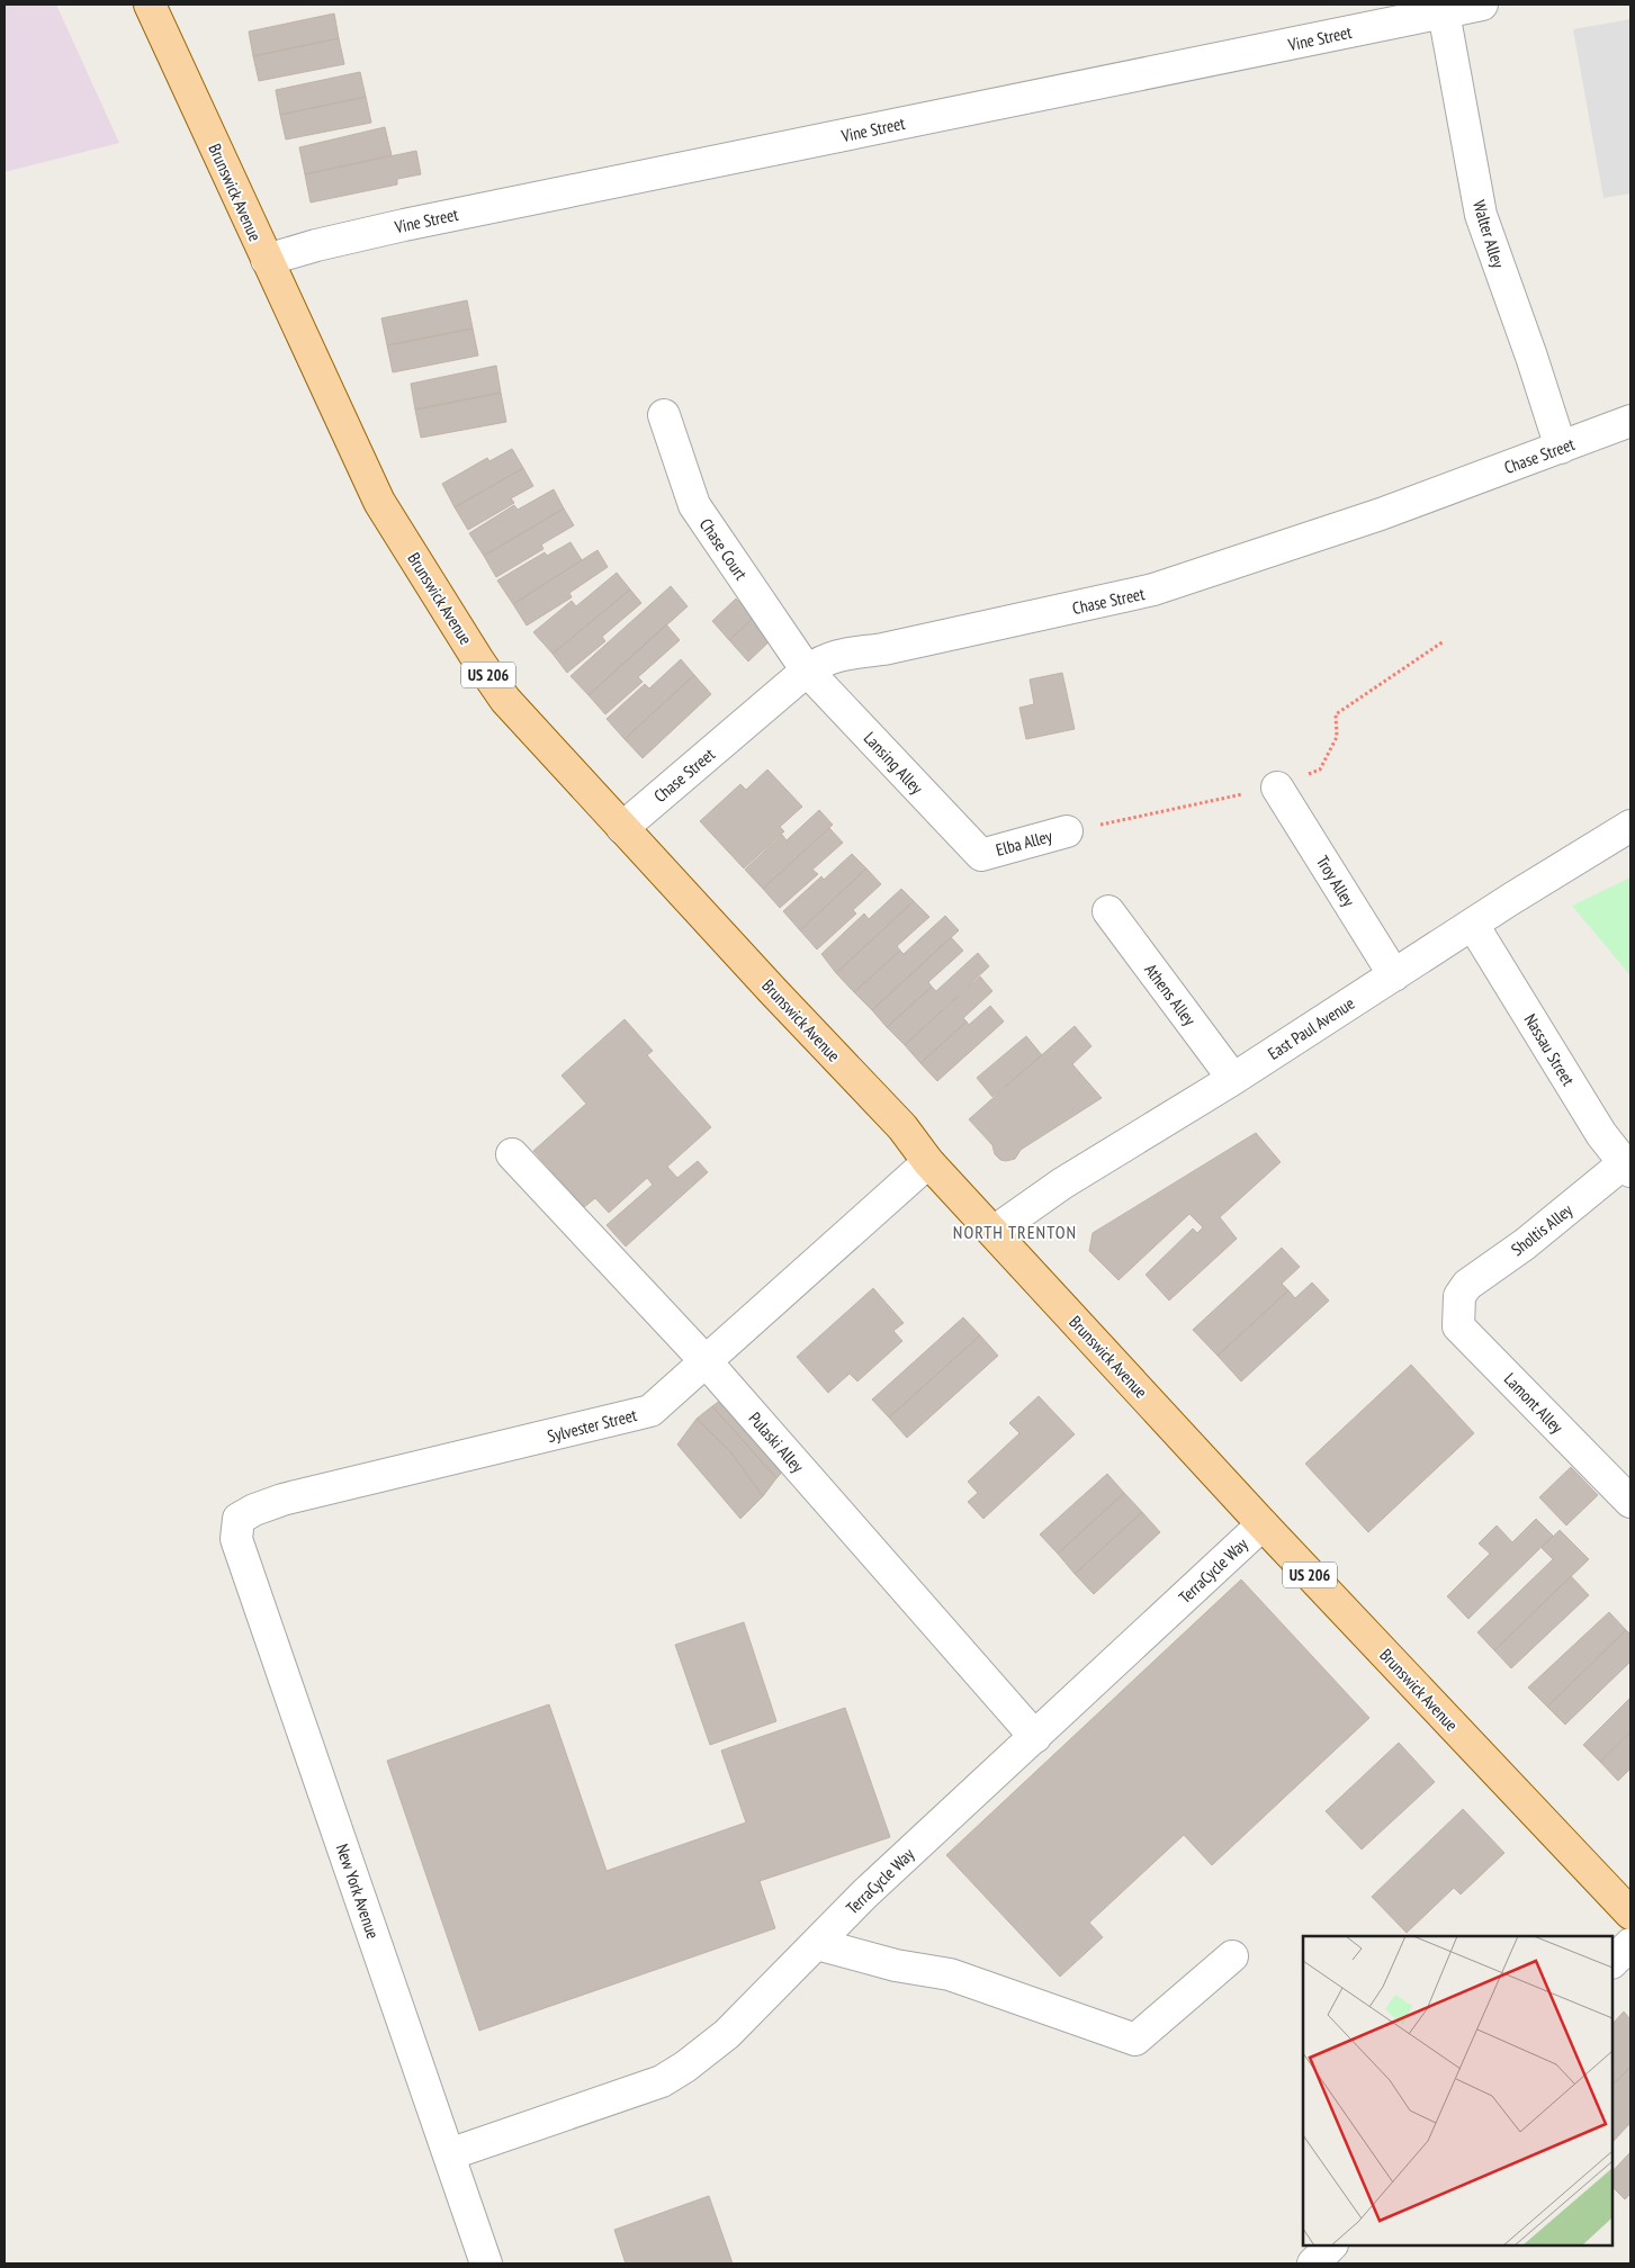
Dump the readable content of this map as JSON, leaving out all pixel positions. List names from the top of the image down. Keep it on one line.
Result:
{"streets":{"main road":["Brunswick Avenue","US 206"],"street":["Vine Street","Walter Alley","Chase Street","Chase Court","Lansing Alley","Elba Alley","Troy Alley","Athens Alley","East Paul Avenue","Nassau Street","Sholtis Alley","Lamont Alley","Sylvester Street","Pulaski Alley","TerraCycle Way","New York Avenue"]},"crossings":[["Vine Street","Brunswick Avenue"],["Vine Street","Walter Alley"],["Brunswick Avenue","Chase Street"],["Brunswick Avenue","East Paul Avenue"],["Brunswick Avenue","Sylvester Street"],["Brunswick Avenue","TerraCycle Way"],["Walter Alley","Chase Street"],["Chase Street","Chase Court"],["Chase Street","Lansing Alley"],["Chase Court","Lansing Alley"],["Lansing Alley","Elba Alley"],["Troy Alley","East Paul Avenue"],["Athens Alley","East Paul Avenue"],["East Paul Avenue","Nassau Street"],["Nassau Street","Sholtis Alley"],["Sholtis Alley","Lamont Alley"],["Sylvester Street","Pulaski Alley"],["Sylvester Street","New York Avenue"],["Pulaski Alley","TerraCycle Way"],["TerraCycle Way","New York Avenue"]],"districts":["NORTH TRENTON"]}
